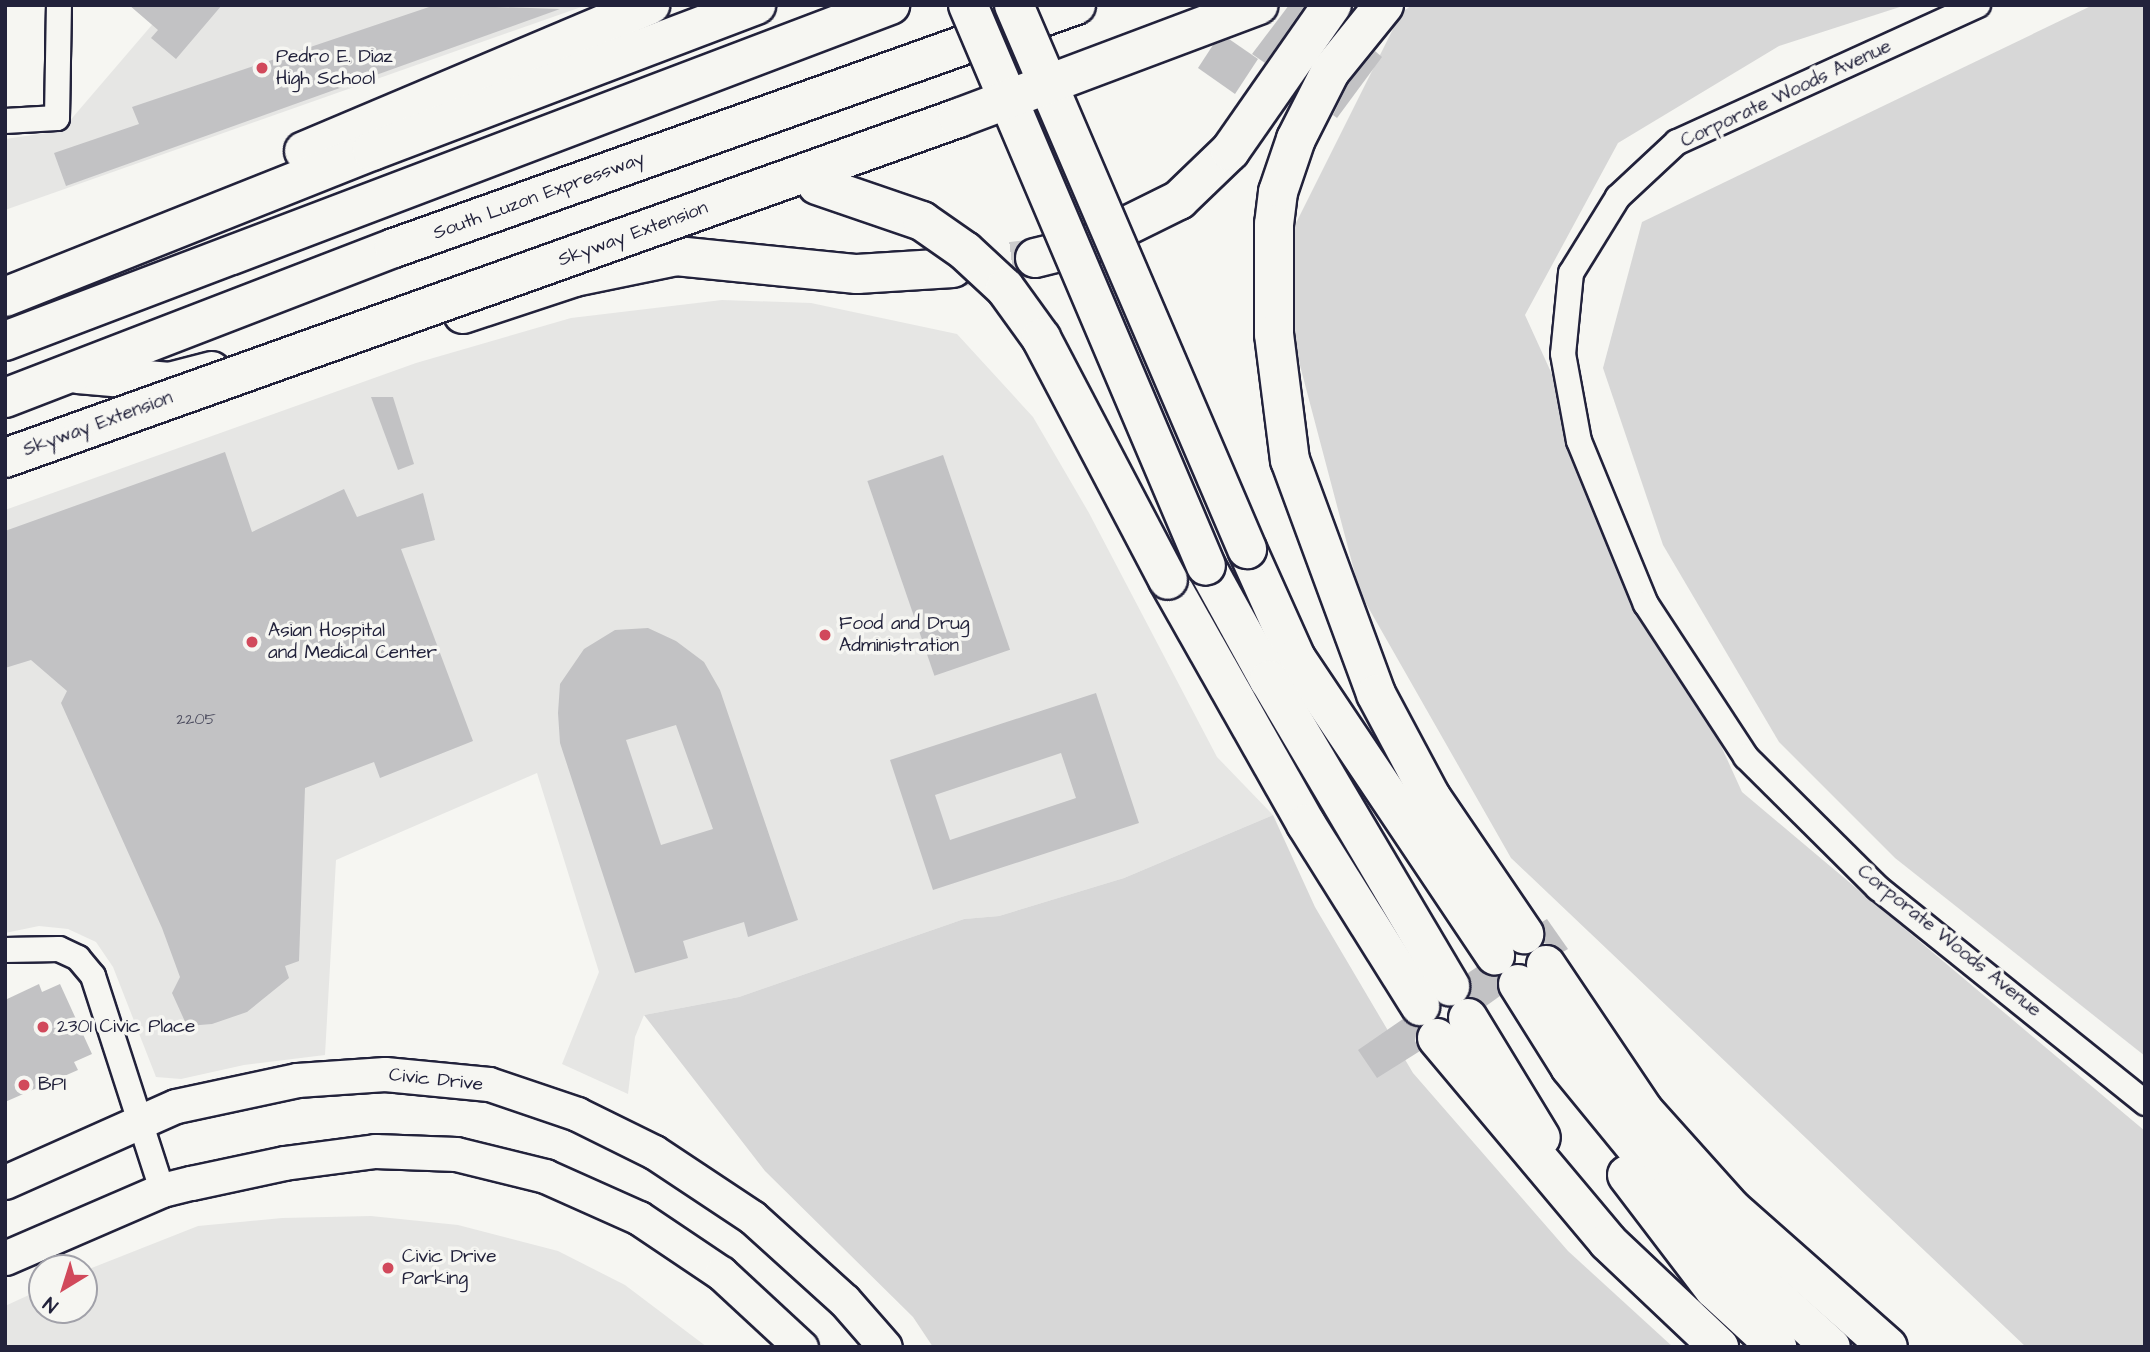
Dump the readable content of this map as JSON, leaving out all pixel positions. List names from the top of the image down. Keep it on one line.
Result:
{"streets":{"highway":["South Luzon Expressway","Skyway Extension"],"main road":["Civic Drive"],"street":["Corporate Woods Avenue"]},"places":["Pedro E. Diaz High School","Food and Drug Administration","Asian Hospital and Medical Center","2301 Civic Place","BPI","Civic Drive Parking"],"house_numbers":["2205"],"north":"bottom left"}
